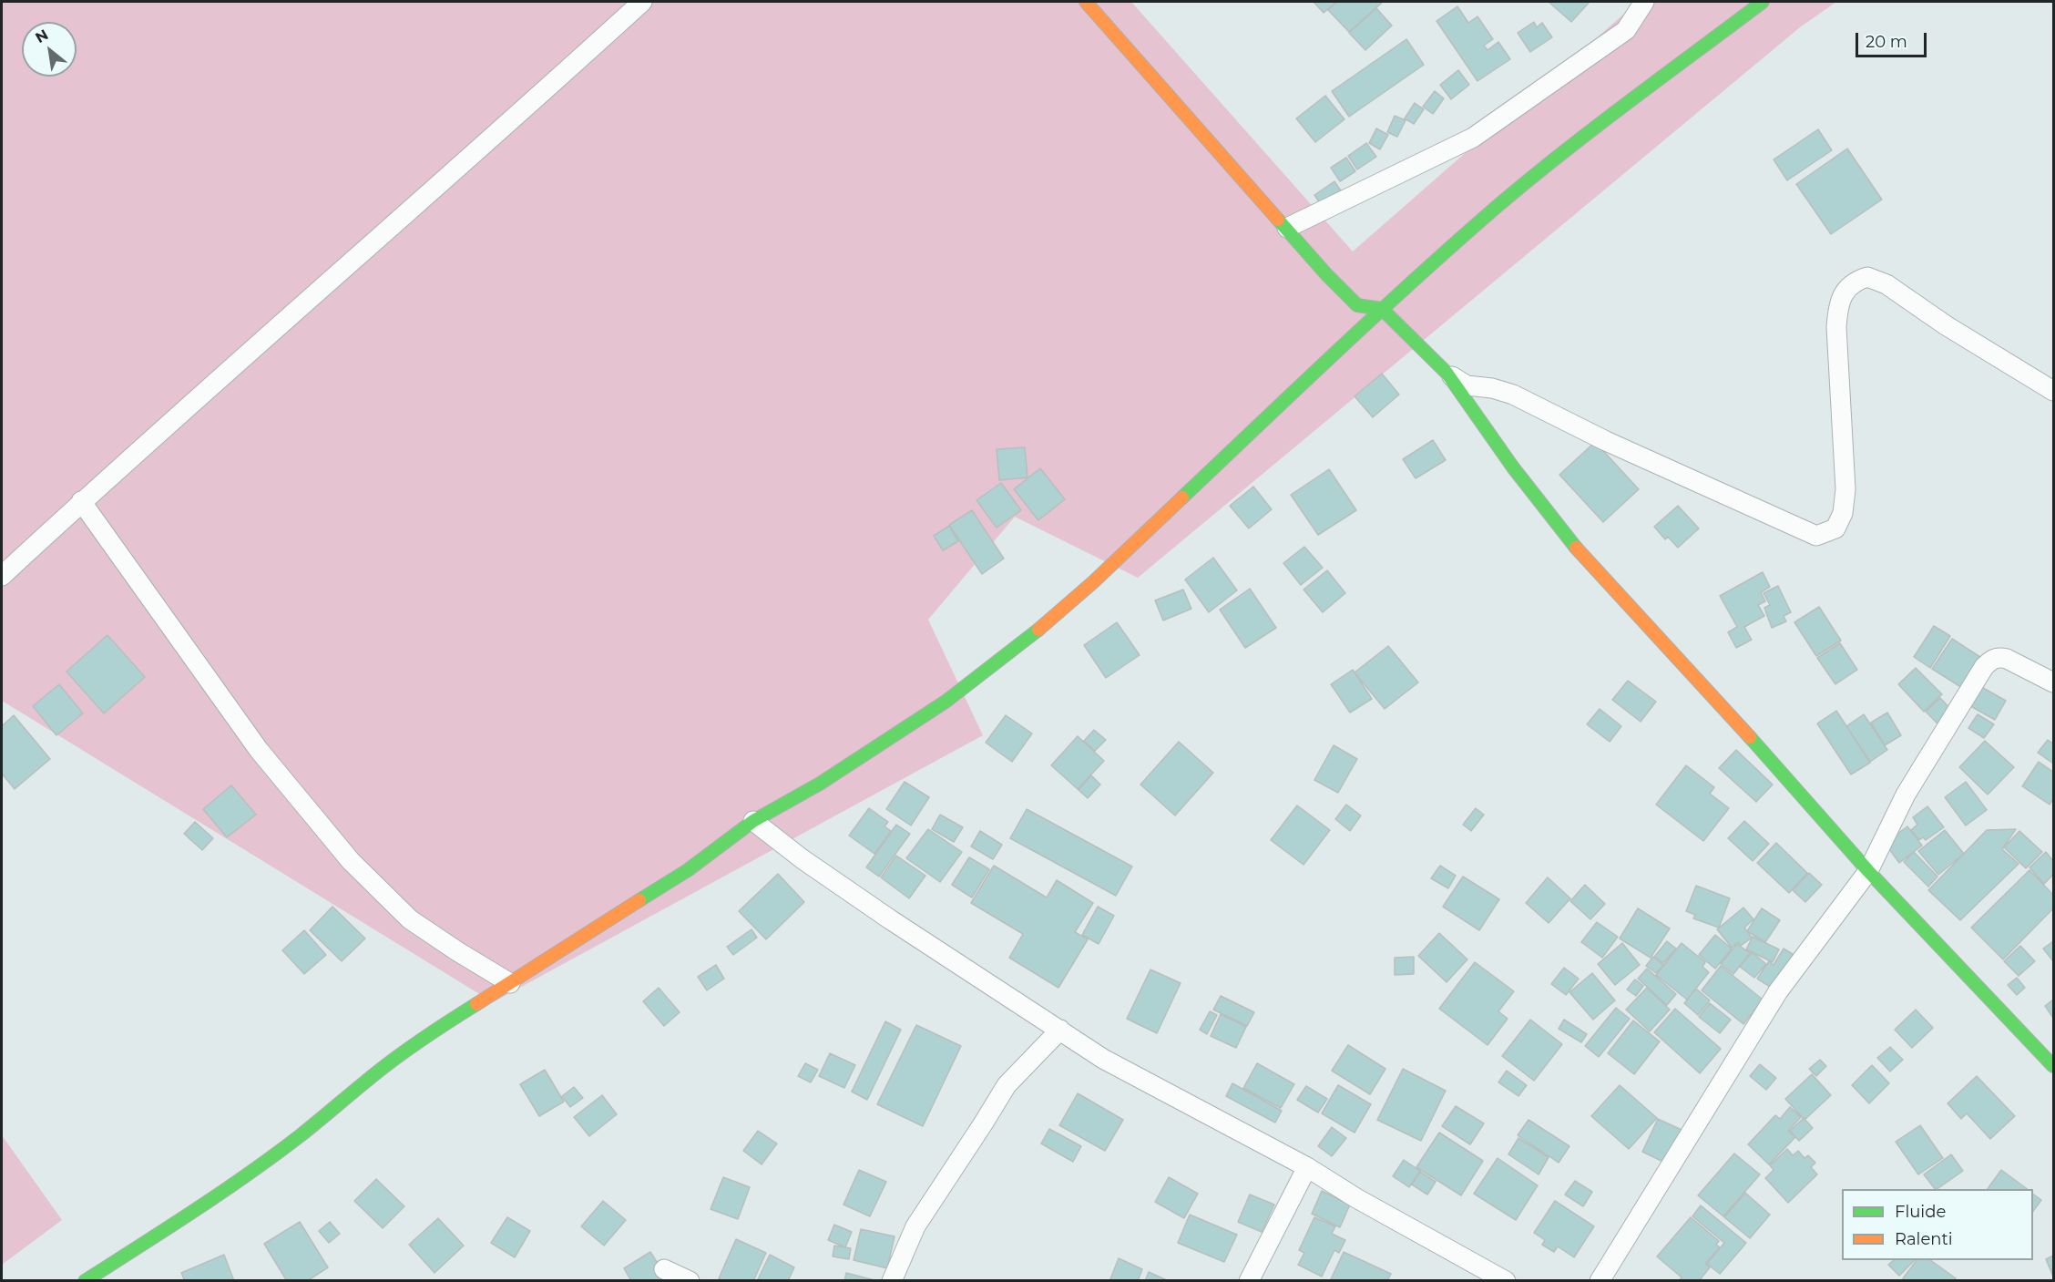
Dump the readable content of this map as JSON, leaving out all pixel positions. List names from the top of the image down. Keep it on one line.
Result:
{"legend":["Fluide","Ralenti"],"scale_bar":"20 m","north":"top left"}
